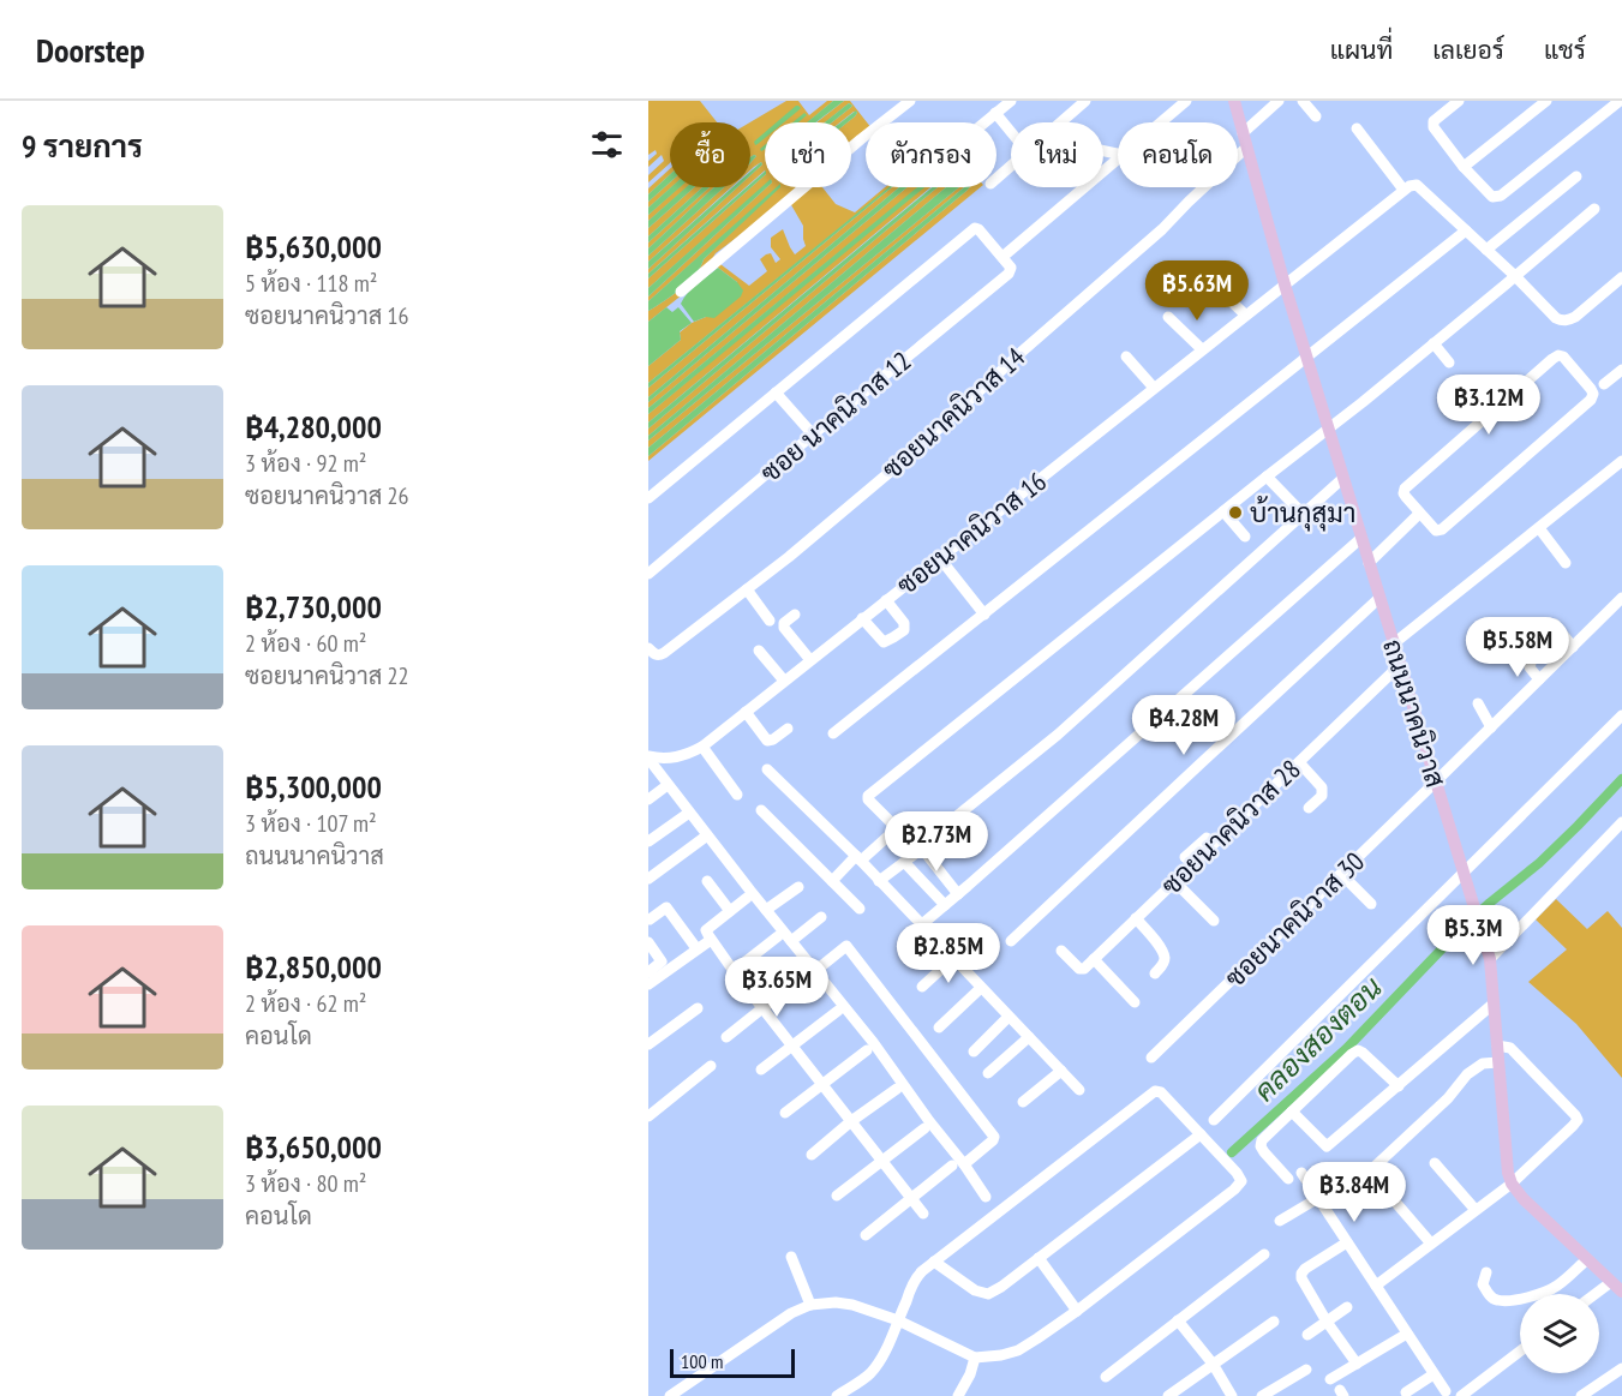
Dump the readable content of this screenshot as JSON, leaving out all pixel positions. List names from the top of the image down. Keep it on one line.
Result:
{"streets":{"main road":["ถนนนาคนิวาส"],"street":["ซอยนาคนิวาส 14","ซอย นาคนิวาส 12","ซอยนาคนิวาส 16","ซอยนาคนิวาส 28","ซอยนาคนิวาส 30"]},"crossings":[["ซอยนาคนิวาส 14","ถนนนาคนิวาส"],["ซอยนาคนิวาส 16","ถนนนาคนิวาส"],["ถนนนาคนิวาส","ซอยนาคนิวาส 28"],["ถนนนาคนิวาส","ซอยนาคนิวาส 30"]],"water":["คลองสองตอน"],"places":["บ้านกุสุมา"],"scale_bar":"100 m","page":{"header":"Doorstep","nav":["แผนที่","เลเยอร์","แชร์"],"heading":"9 รายการ","chip":["ซื้อ","เช่า","ตัวกรอง","ใหม่","คอนโด"],"list":[{"name":"฿5,630,000","note":"5 ห้อง · 118 m² · ซอยนาคนิวาส 16"},{"name":"฿4,280,000","note":"3 ห้อง · 92 m² · ซอยนาคนิวาส 26"},{"name":"฿2,730,000","note":"2 ห้อง · 60 m² · ซอยนาคนิวาส 22"},{"name":"฿5,300,000","note":"3 ห้อง · 107 m² · ถนนนาคนิวาส"},{"name":"฿2,850,000","note":"2 ห้อง · 62 m² · คอนโด"},{"name":"฿3,650,000","note":"3 ห้อง · 80 m² · คอนโด"}],"price":["฿5.63M","฿3.12M","฿5.58M","฿4.28M","฿2.73M","฿5.3M","฿2.85M","฿3.65M","฿3.84M"],"scale":"100 m"}}
